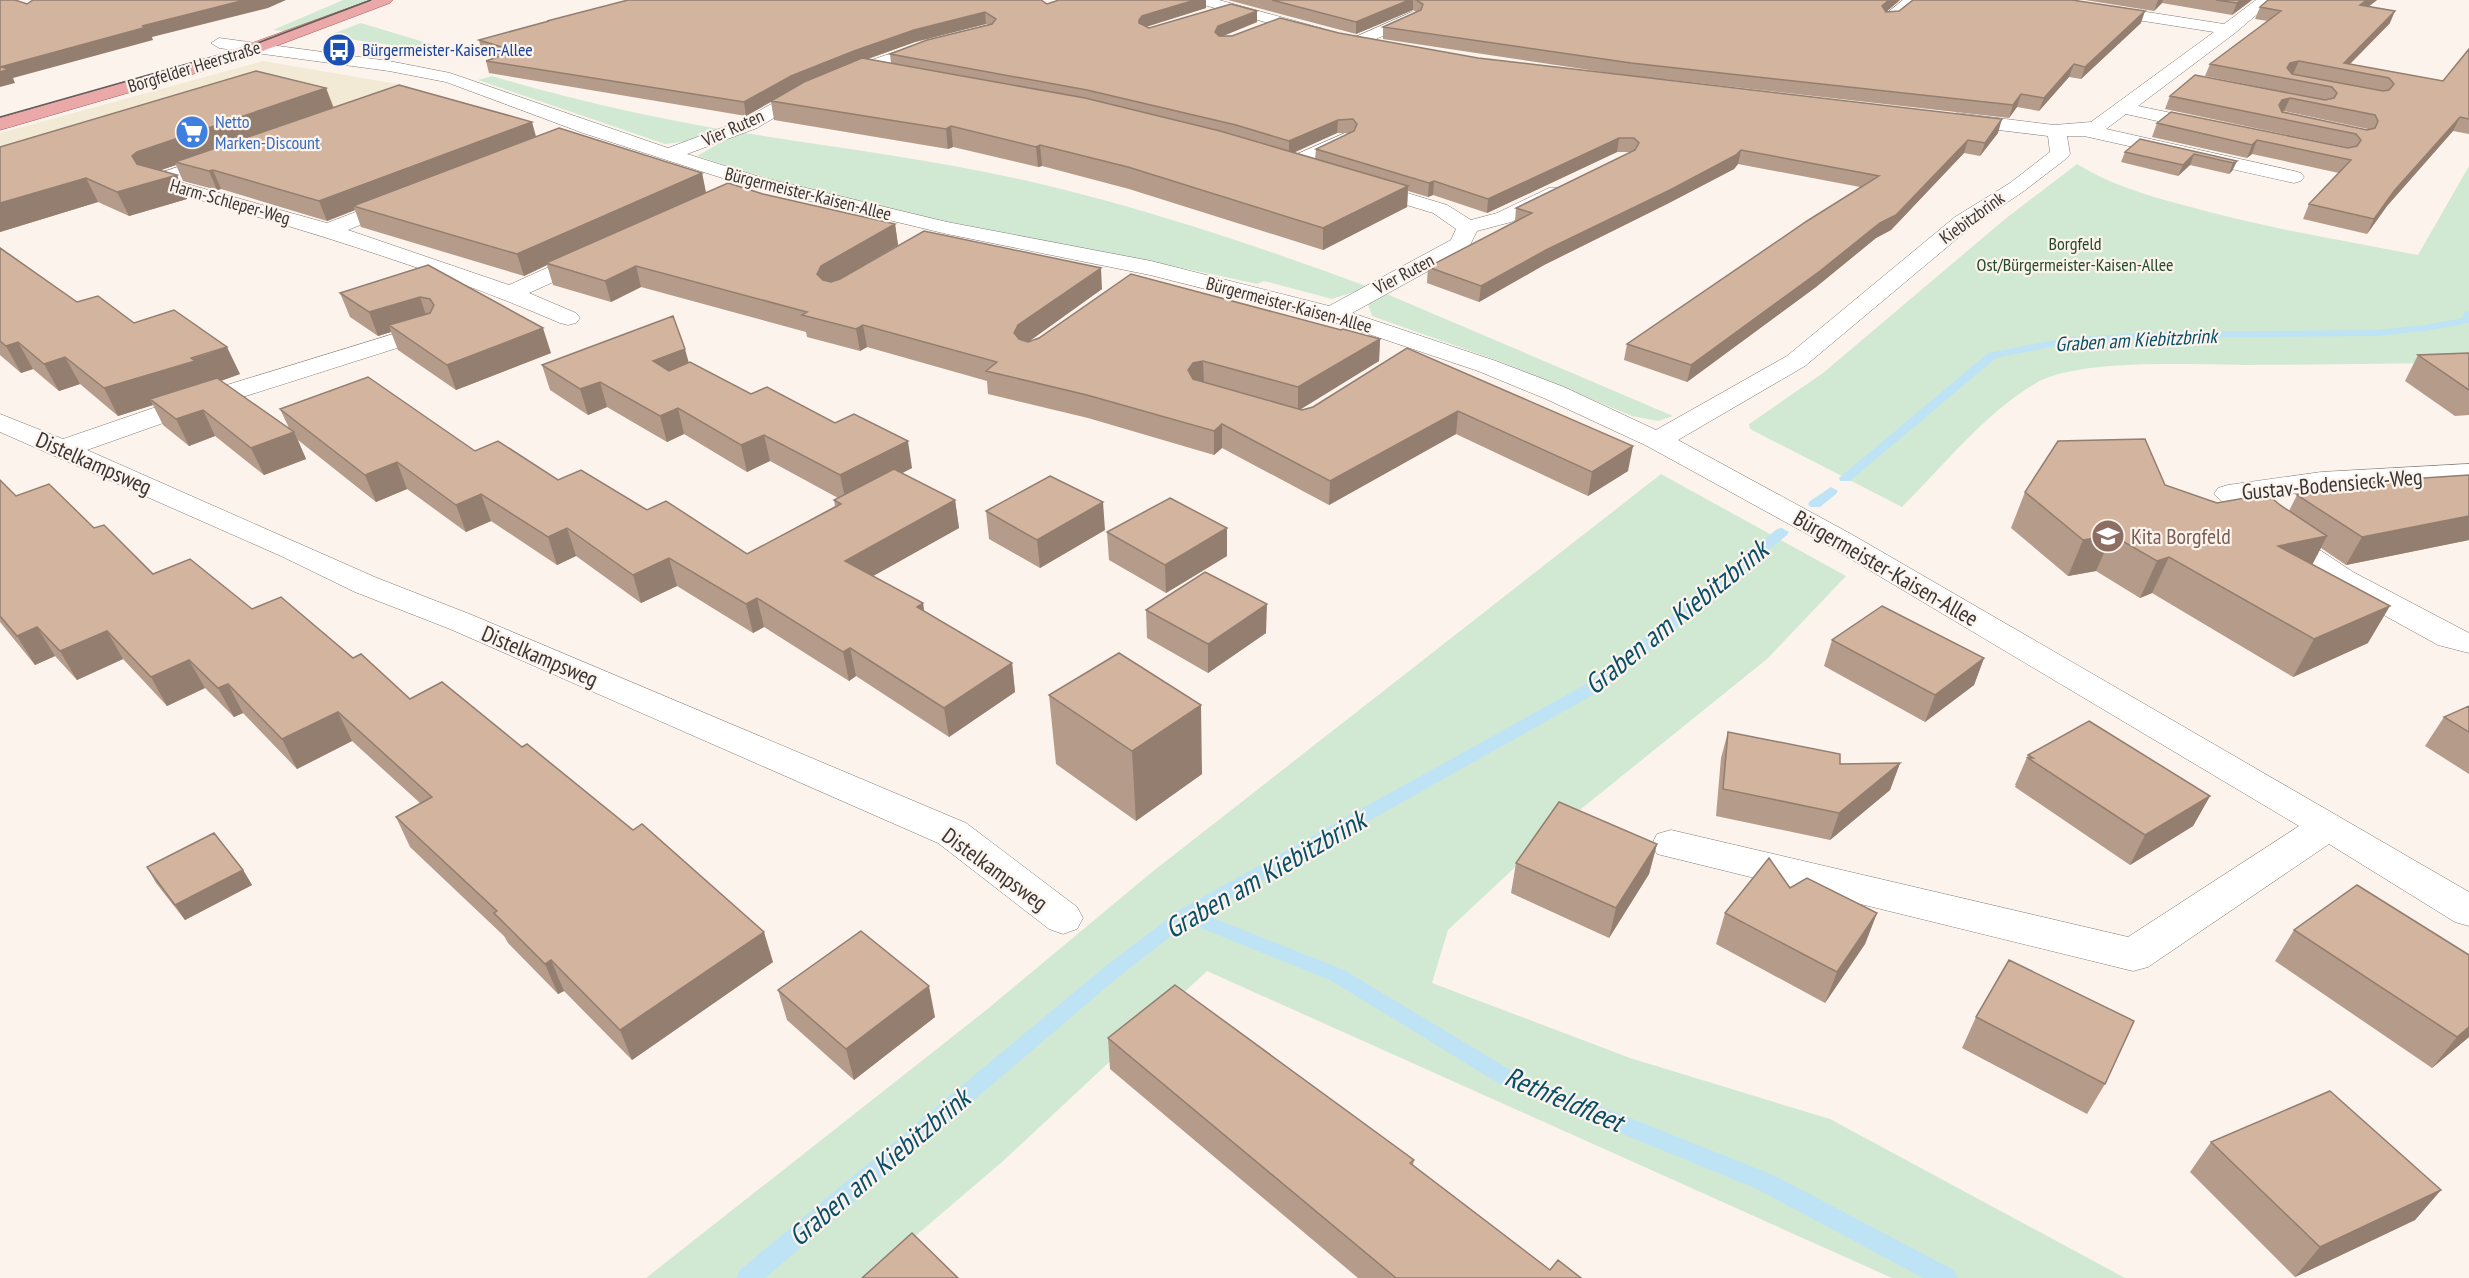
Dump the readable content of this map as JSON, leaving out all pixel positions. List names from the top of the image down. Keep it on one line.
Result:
{"streets":{"main road":["Borgfelder Heerstraße"],"street":["Vier Ruten","Bürgermeister-Kaisen-Allee","Harm-Schleper-Weg","Kiebitzbrink","Distelkampsweg","Gustav-Bodensieck-Weg"]},"crossings":[["Borgfelder Heerstraße","Bürgermeister-Kaisen-Allee"],["Vier Ruten","Bürgermeister-Kaisen-Allee"],["Bürgermeister-Kaisen-Allee","Kiebitzbrink"]],"water":["Graben am Kiebitzbrink","Rethfeldfleet"],"parks":["Borgfeld Ost/Bürgermeister-Kaisen-Allee"],"places":{"bus stop":["Bürgermeister-Kaisen-Allee"],"supermarket":["Netto Marken-Discount"],"school or university":["Kita Borgfeld"]}}
